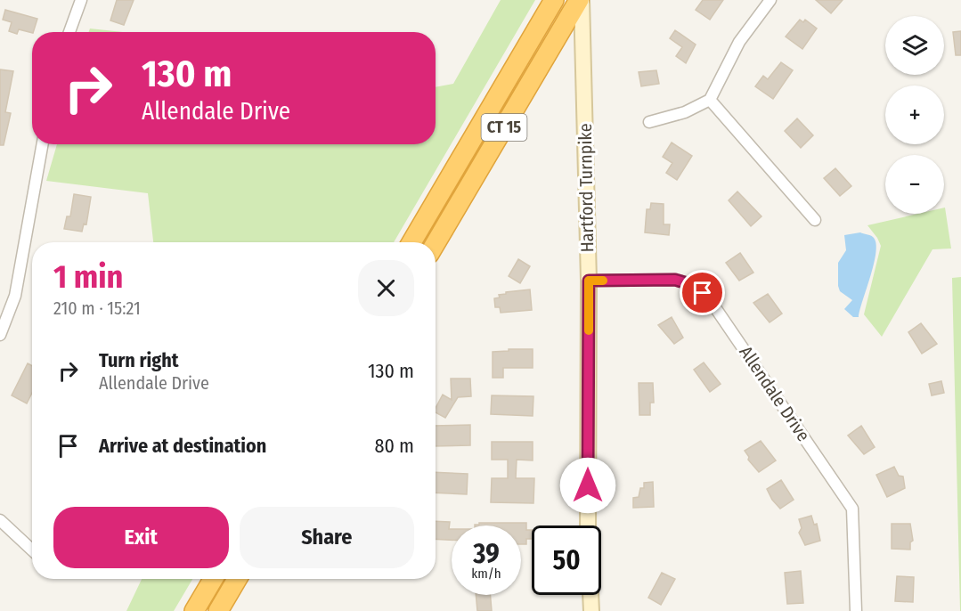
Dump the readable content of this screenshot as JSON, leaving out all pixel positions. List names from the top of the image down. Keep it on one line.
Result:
{"streets":{"highway":["CT 15"],"main road":["Hartford Turnpike"],"street":["Allendale Drive"]},"crossings":[["CT 15","Hartford Turnpike"],["Hartford Turnpike","Allendale Drive"]],"page":{"map_buttons":["+","−"],"turn":["130 m","Allendale Drive"],"heading":["1 min","210 m · 15:21"],"list":[{"name":"Turn right","note":"Allendale Drive","value":"130 m"},{"name":"Arrive at destination","value":"80 m"}],"buttons":["Exit","Share"],"speed":"39 km/h","limit":"50"}}
